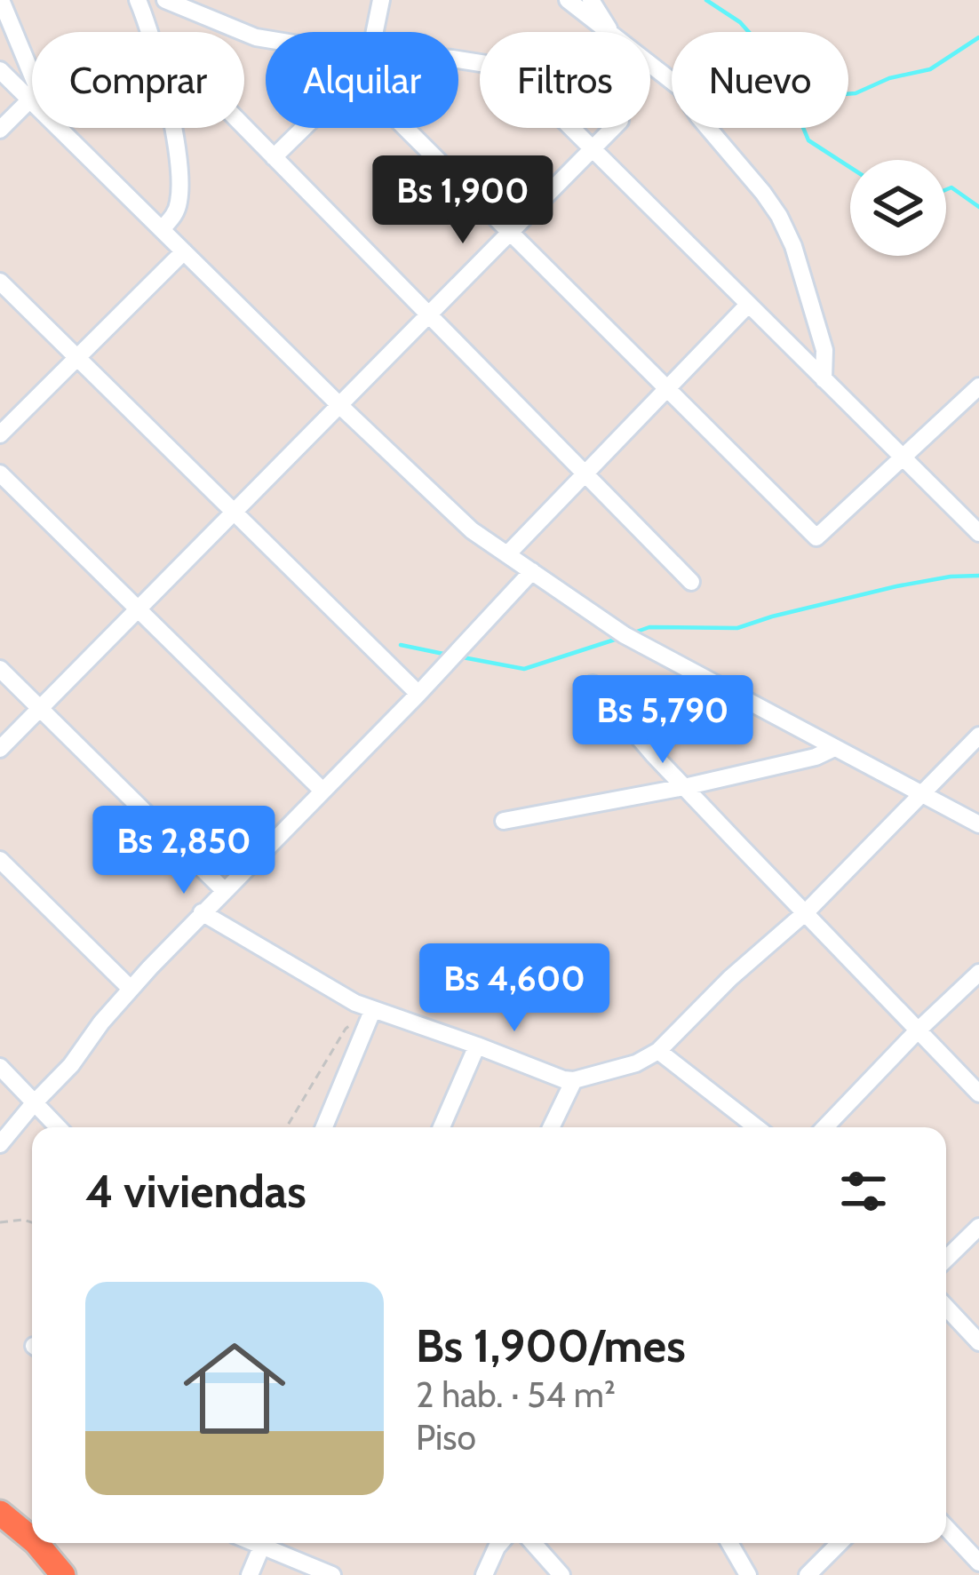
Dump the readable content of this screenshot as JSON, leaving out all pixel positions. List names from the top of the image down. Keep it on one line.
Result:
{"page":{"chip":["Comprar","Alquilar","Filtros","Nuevo"],"price":["Bs 1,900","Bs 5,790","Bs 2,850","Bs 4,600"],"heading":"4 viviendas","list":[{"name":"Bs 1,900/mes","note":"2 hab. · 54 m² · Piso"}]}}
